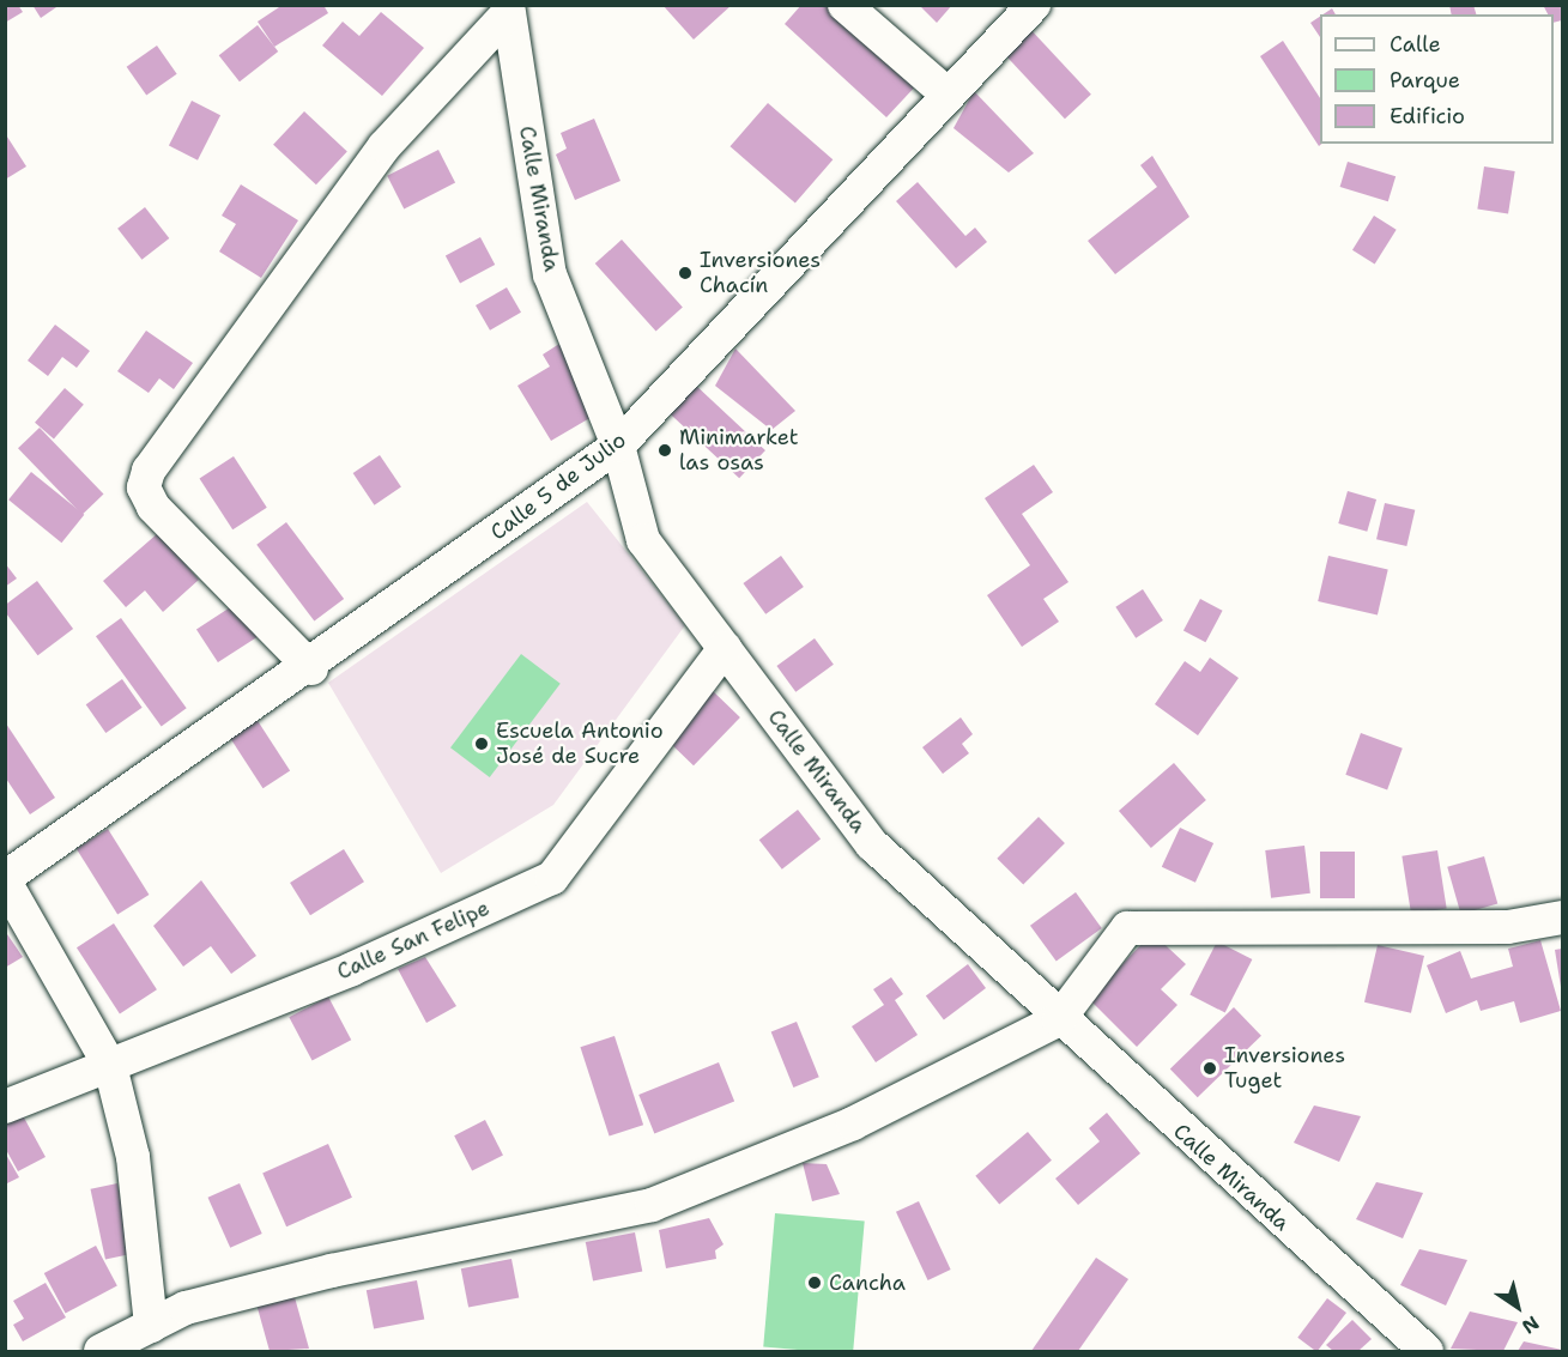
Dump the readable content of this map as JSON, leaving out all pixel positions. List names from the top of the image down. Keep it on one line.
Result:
{"streets":{"street":["Calle Miranda","Calle 5 de Julio","Calle San Felipe"]},"crossings":[["Calle Miranda","Calle 5 de Julio"],["Calle Miranda","Calle San Felipe"]],"places":["Inversiones Chacín","Minimarket las osas","Escuela Antonio José de Sucre","Inversiones Tuget","Cancha"],"legend":["Calle","Parque","Edificio"],"north":"bottom right"}
